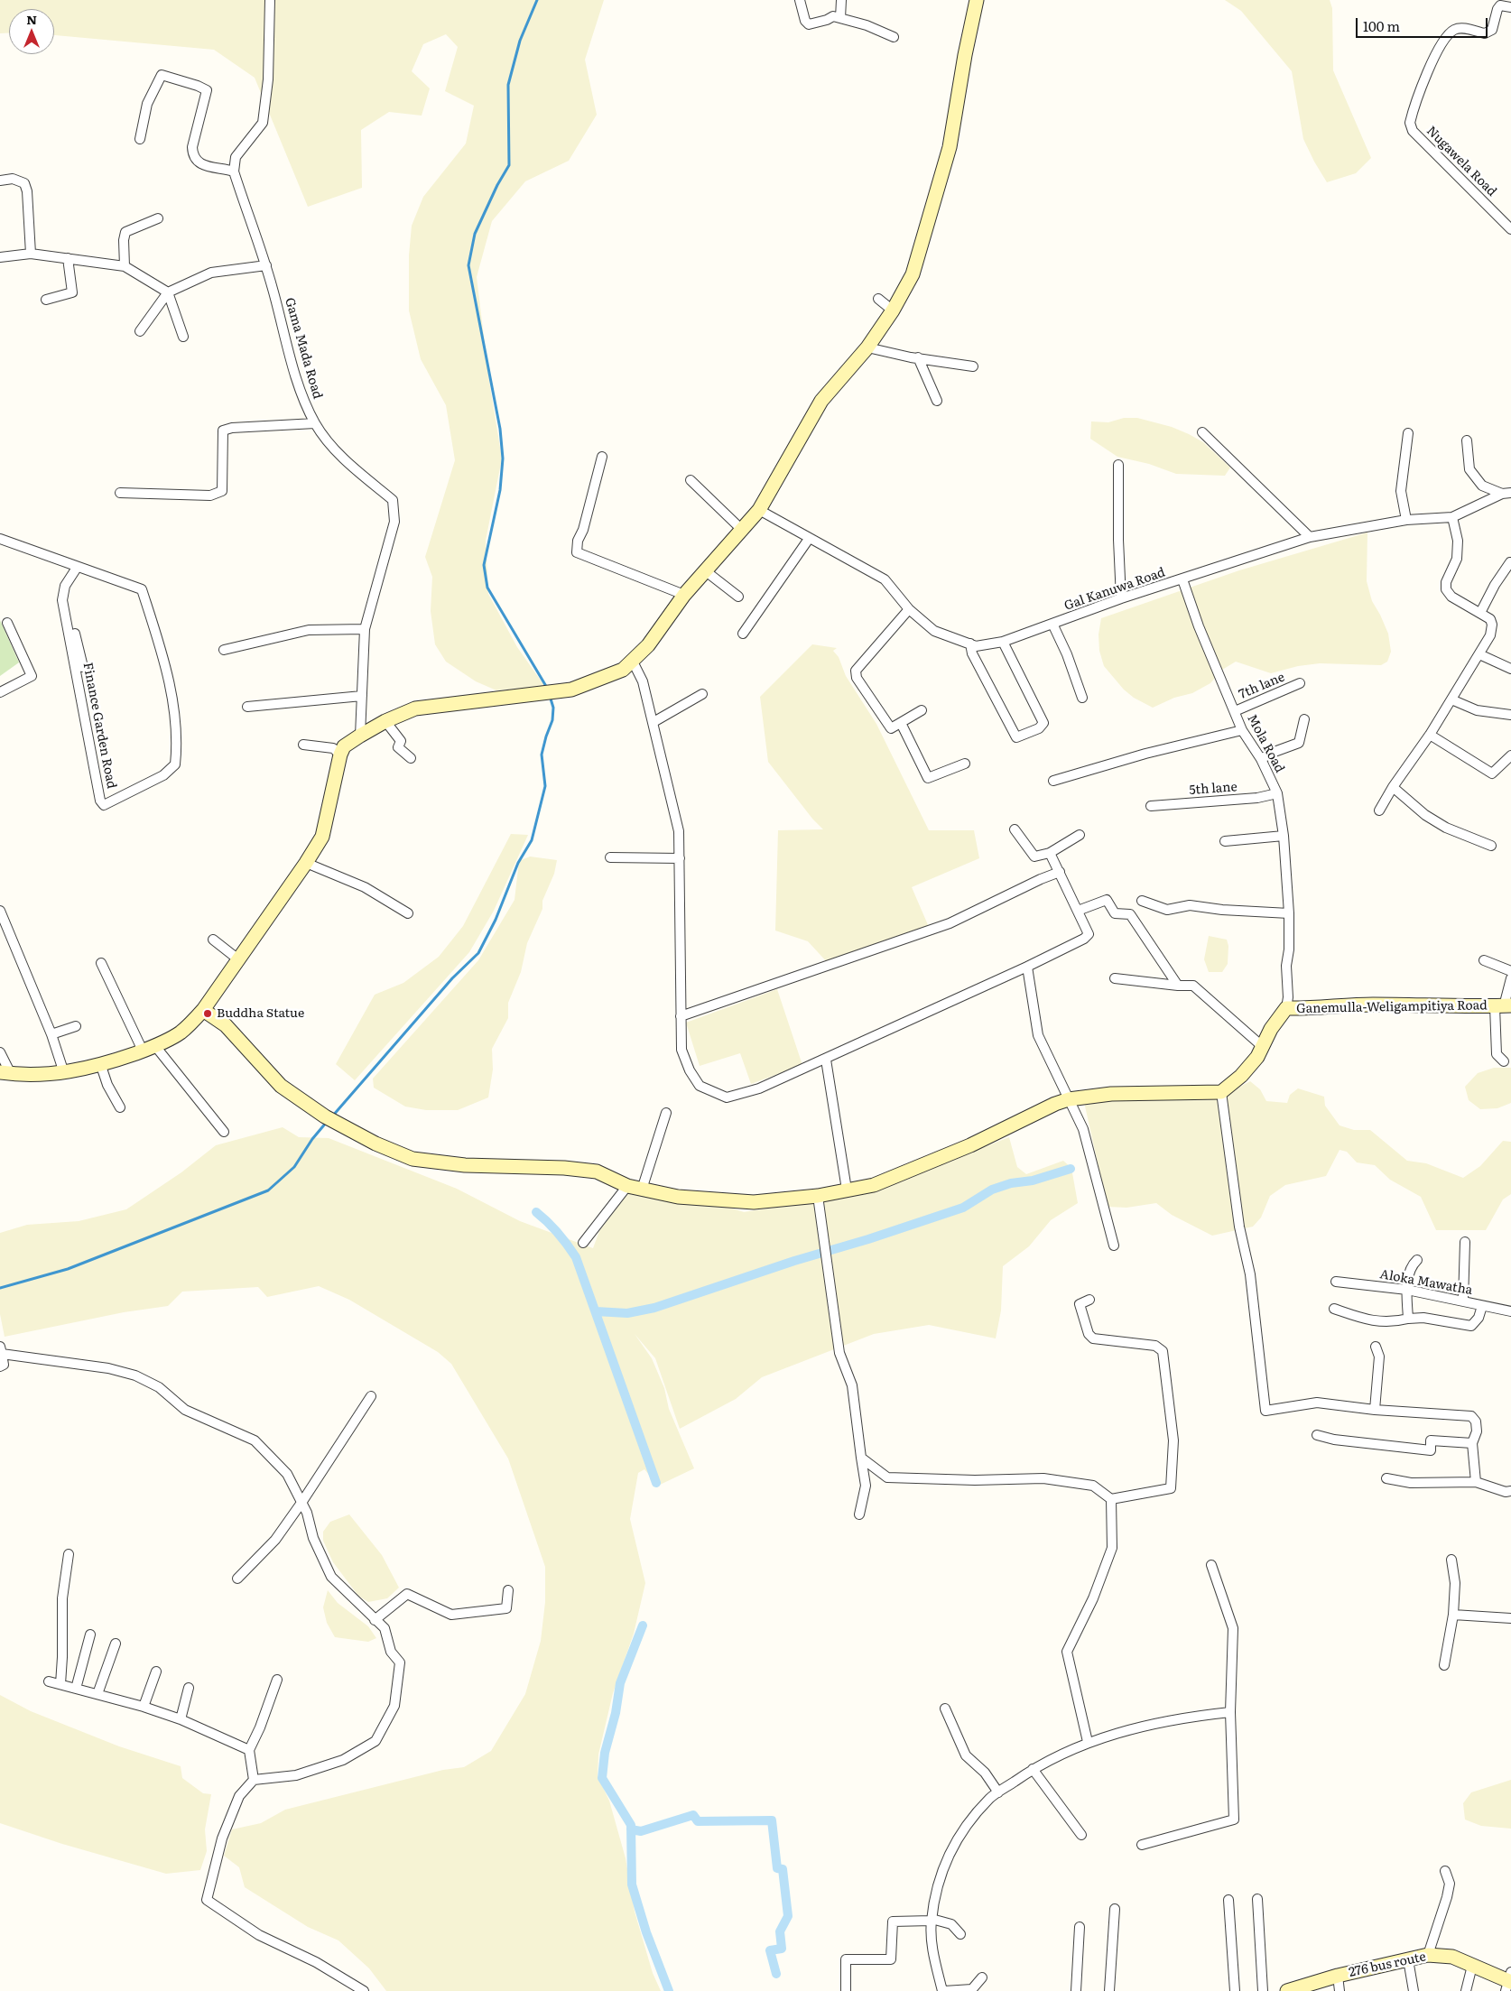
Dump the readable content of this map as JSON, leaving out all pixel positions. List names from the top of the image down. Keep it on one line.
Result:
{"streets":{"street":["Nugawela Road","Gama Mada Road","Gal Kanuwa Road","7th lane","Finance Garden Road","Mola Road","5th lane","Ganemulla-Weligampitiya Road","Aloka Mawatha","276 bus route"]},"crossings":[["Gal Kanuwa Road","Mola Road"],["7th lane","Mola Road"],["Mola Road","5th lane"],["Mola Road","Ganemulla-Weligampitiya Road"]],"places":["Buddha Statue"],"scale_bar":"100 m","north":"top"}
